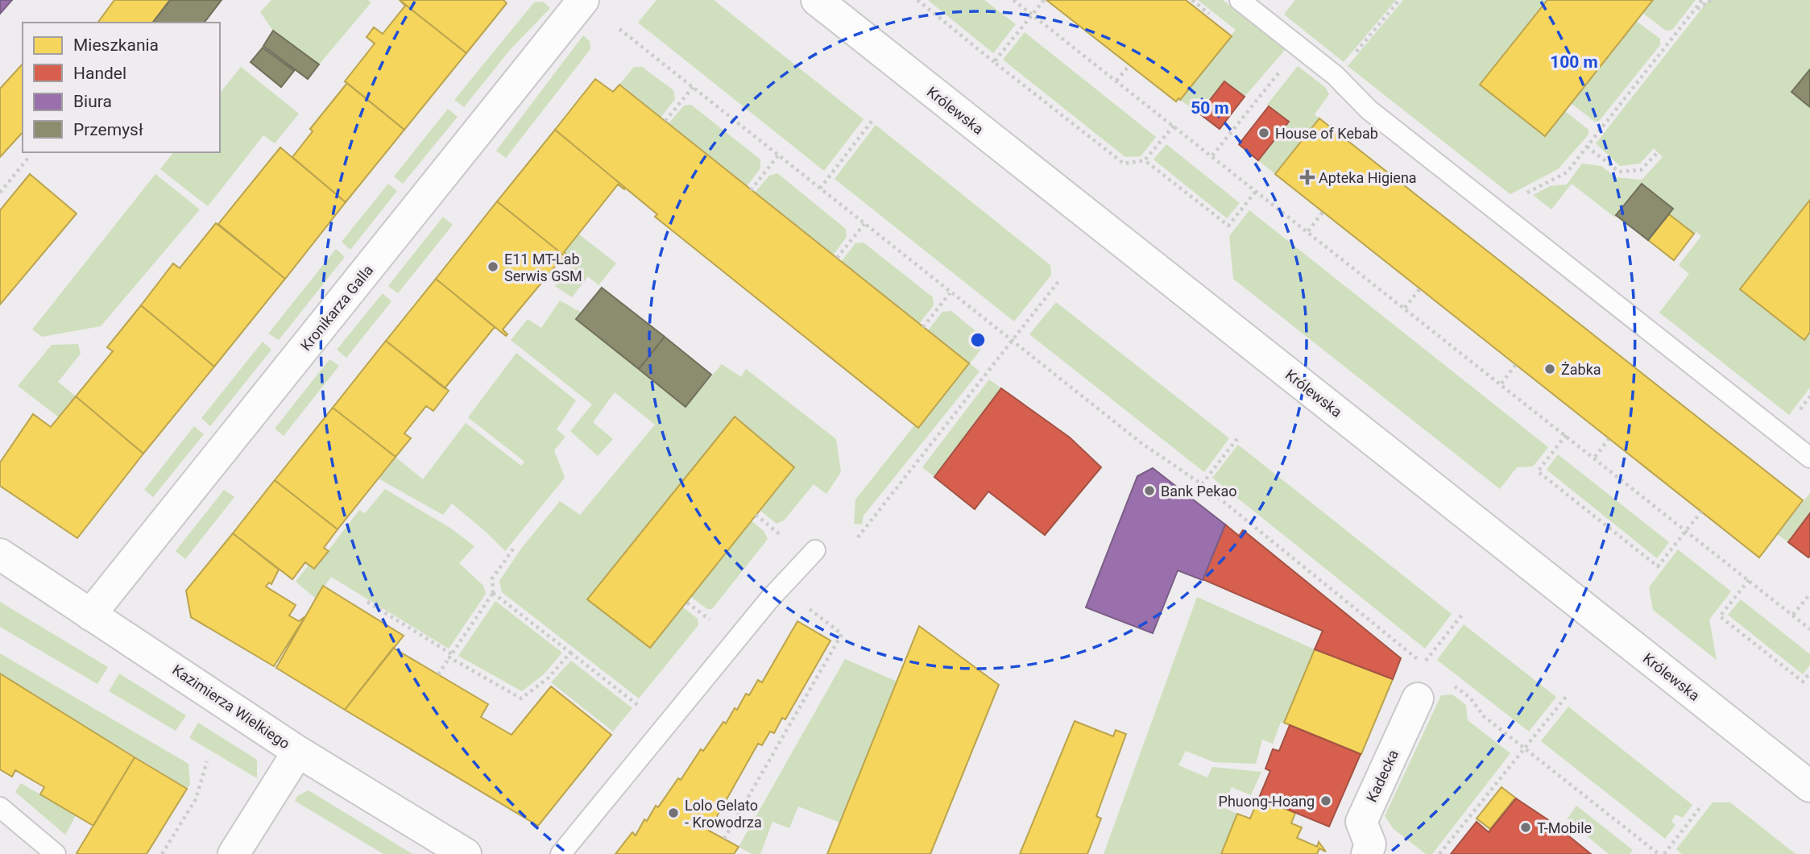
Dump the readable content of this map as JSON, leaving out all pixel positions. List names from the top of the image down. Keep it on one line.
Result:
{"streets":{"street":["Królewska","Kronikarza Galla","Kazimierza Wielkiego","Kadecka"]},"crossings":[["Kronikarza Galla","Kazimierza Wielkiego"]],"places":{"other":["House of Kebab","E11 MT-Lab Serwis GSM","Żabka","Bank Pekao","Phuong-Hoang","Lolo Gelato - Krowodrza","T-Mobile"],"health":["Apteka Higiena"]},"legend":["Mieszkania","Handel","Biura","Przemysł"],"rings":["100 m","50 m"]}
